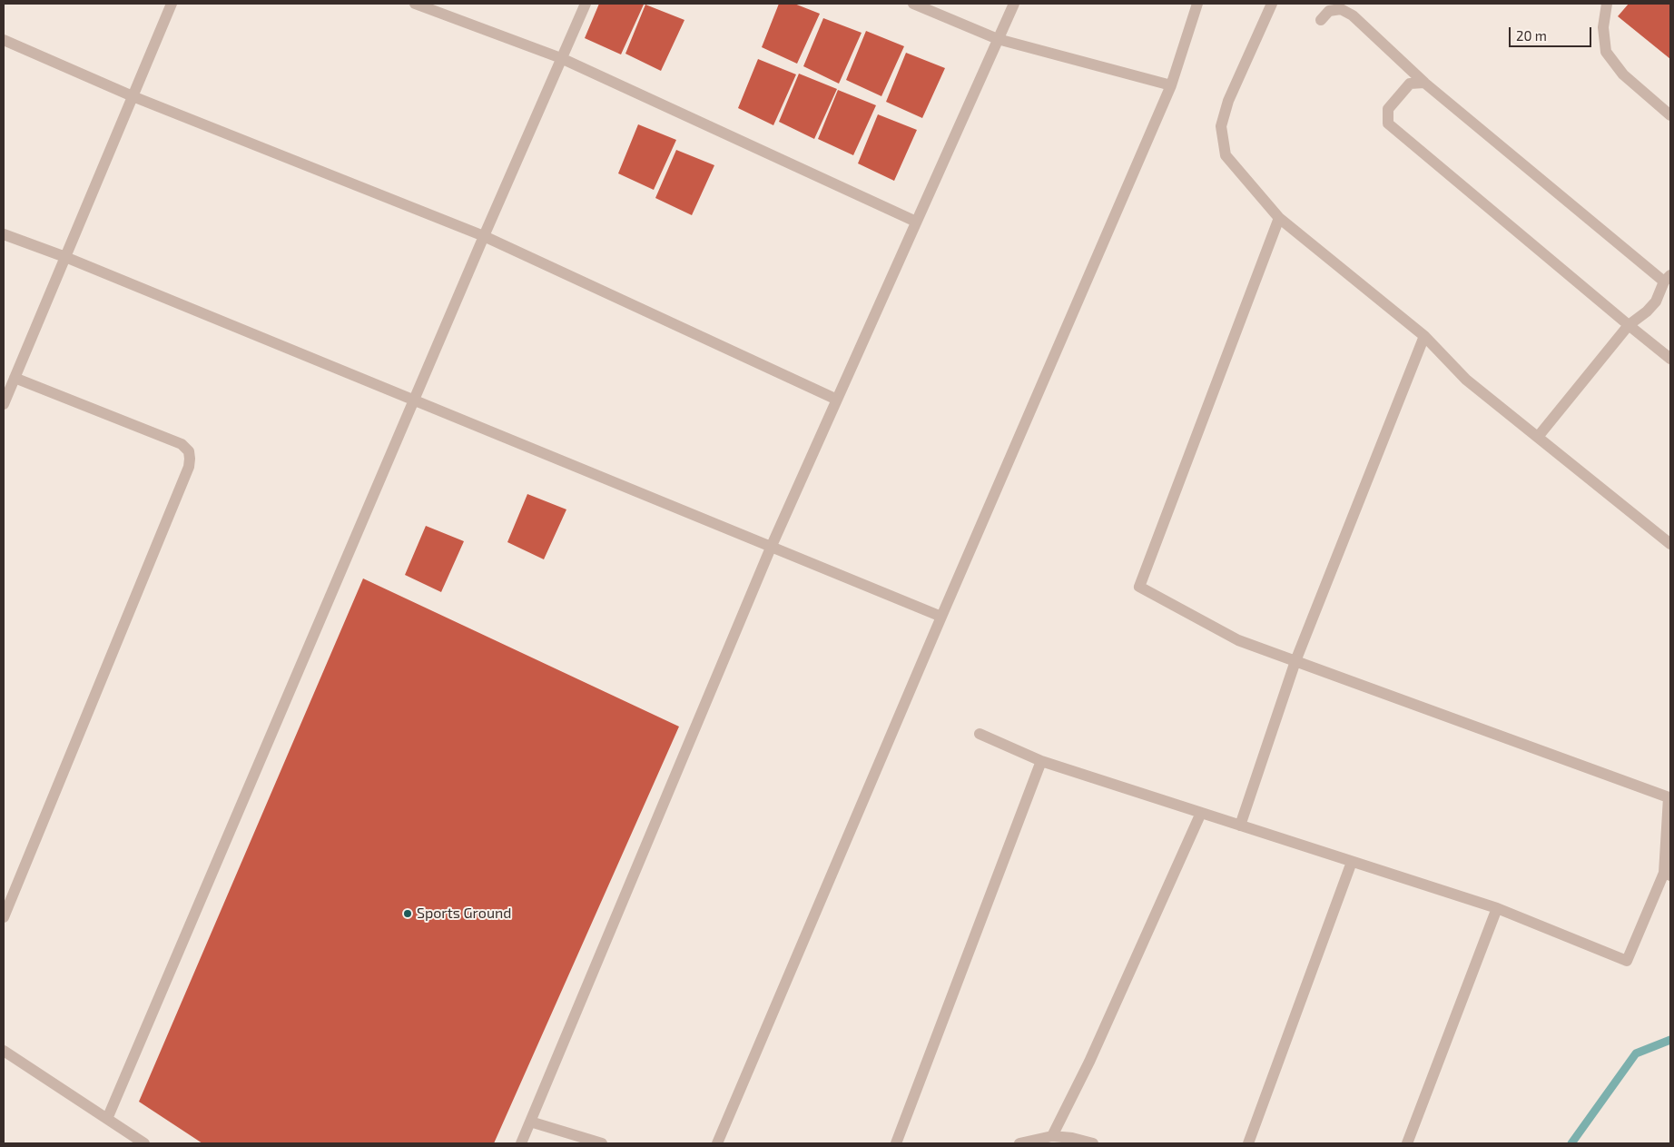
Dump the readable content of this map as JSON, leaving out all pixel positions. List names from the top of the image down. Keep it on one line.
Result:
{"places":["Sports Ground"],"scale_bar":"20 m"}
